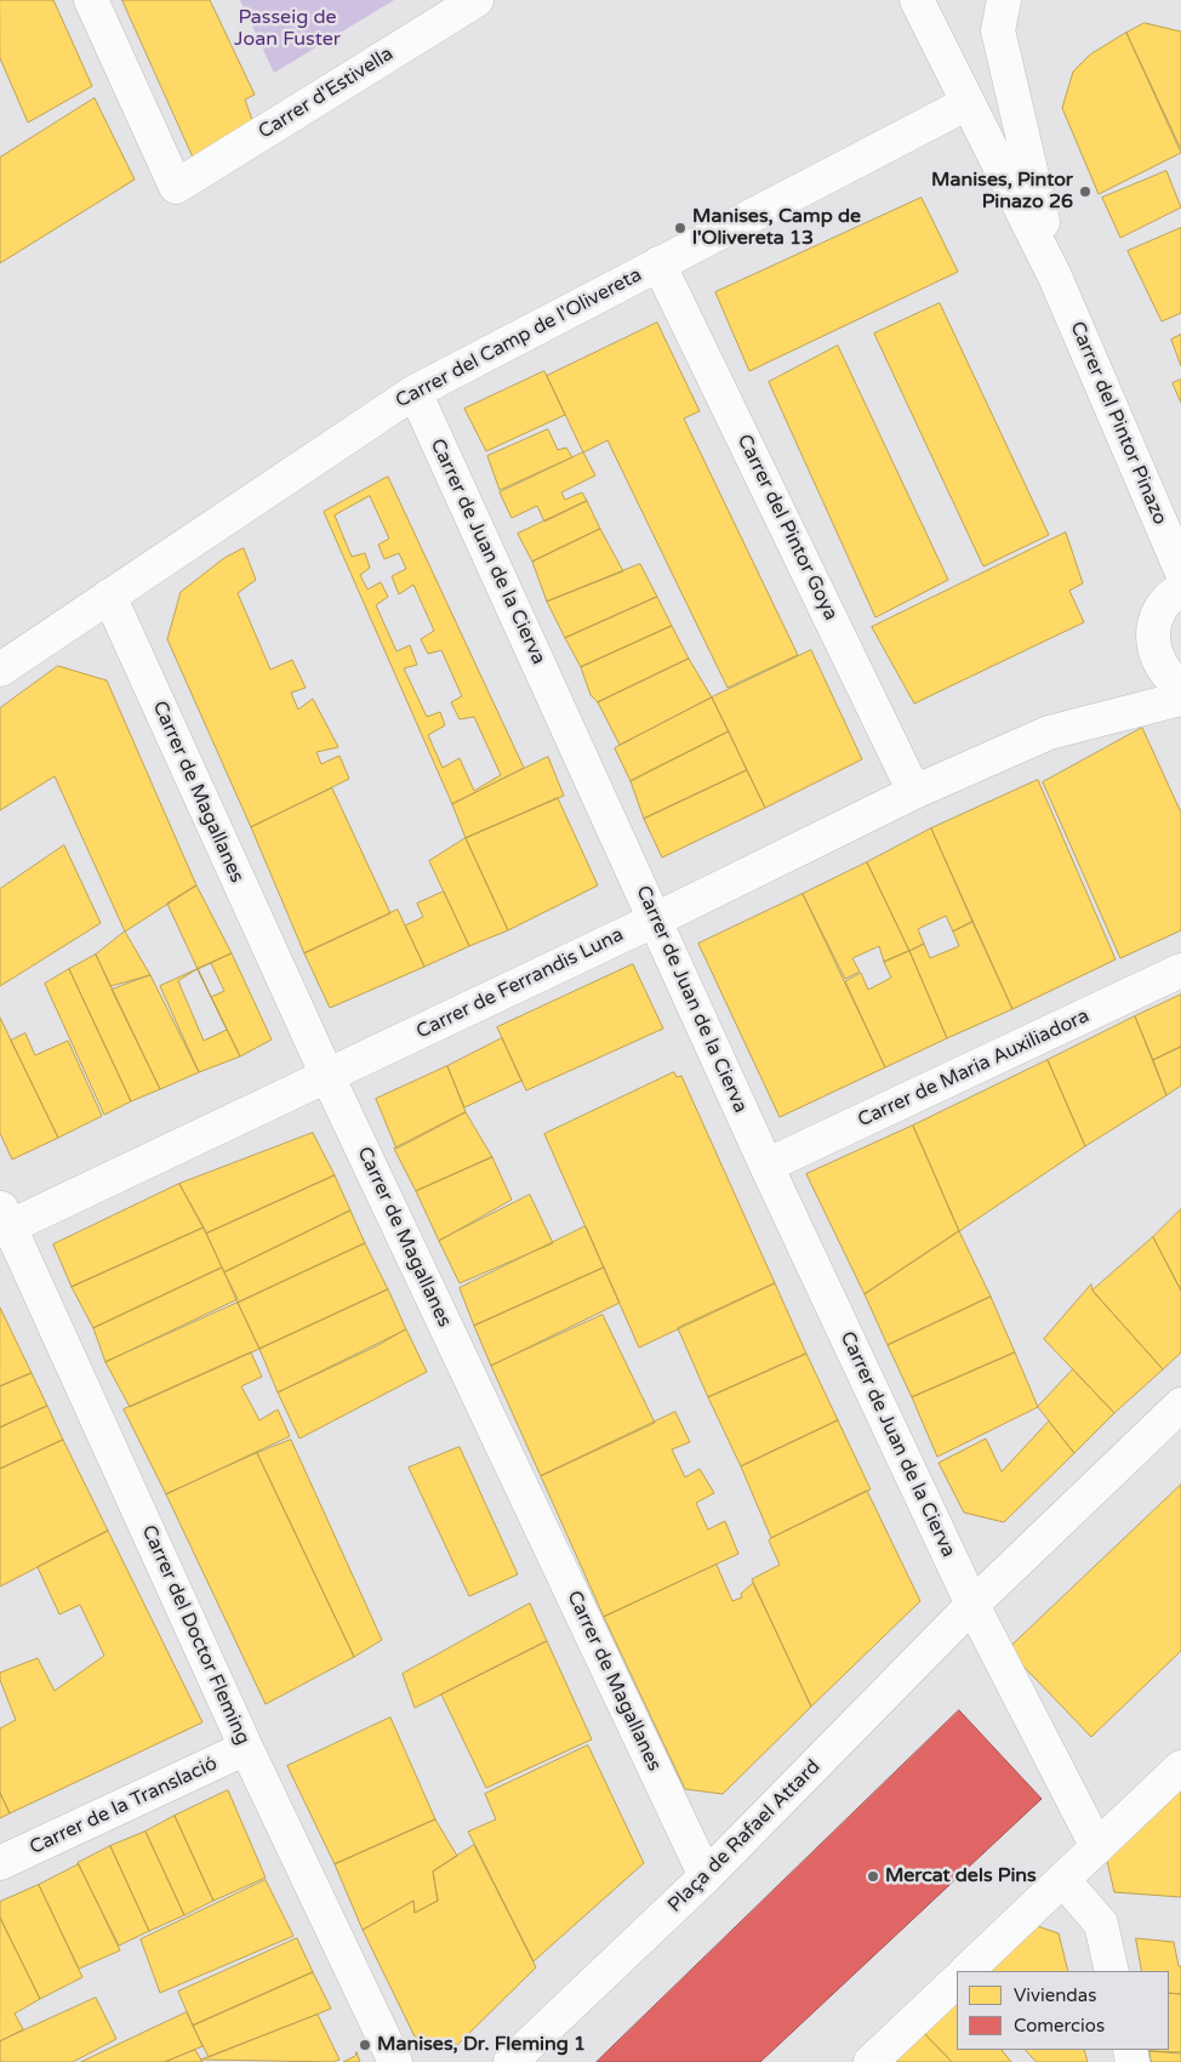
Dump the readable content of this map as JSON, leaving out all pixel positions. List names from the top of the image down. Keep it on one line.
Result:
{"streets":{"street":["Carrer d'Estivella","Carrer del Camp de l'Olivereta","Carrer del Pintor Pinazo","Carrer del Pintor Goya","Carrer de Juan de la Cierva","Carrer de Magallanes","Carrer de Ferrandis Luna","Carrer de Maria Auxiliadora","Carrer del Doctor Fleming","Carrer de la Translació","Plaça de Rafael Attard"]},"crossings":[["Carrer del Camp de l'Olivereta","Carrer del Pintor Pinazo"],["Carrer del Camp de l'Olivereta","Carrer del Pintor Goya"],["Carrer del Camp de l'Olivereta","Carrer de Juan de la Cierva"],["Carrer del Camp de l'Olivereta","Carrer de Magallanes"],["Carrer del Pintor Goya","Carrer de Ferrandis Luna"],["Carrer de Juan de la Cierva","Carrer de Ferrandis Luna"],["Carrer de Juan de la Cierva","Carrer de Maria Auxiliadora"],["Carrer de Juan de la Cierva","Plaça de Rafael Attard"],["Carrer de Magallanes","Carrer de Ferrandis Luna"],["Carrer de Magallanes","Plaça de Rafael Attard"],["Carrer de Ferrandis Luna","Carrer del Doctor Fleming"],["Carrer del Doctor Fleming","Carrer de la Translació"]],"parks":["Passeig de Joan Fuster"],"places":["Manises, Pintor Pinazo 26","Manises, Camp de l'Olivereta 13","Mercat dels Pins","Manises, Dr. Fleming 1"],"legend":["Viviendas","Comercios"]}
